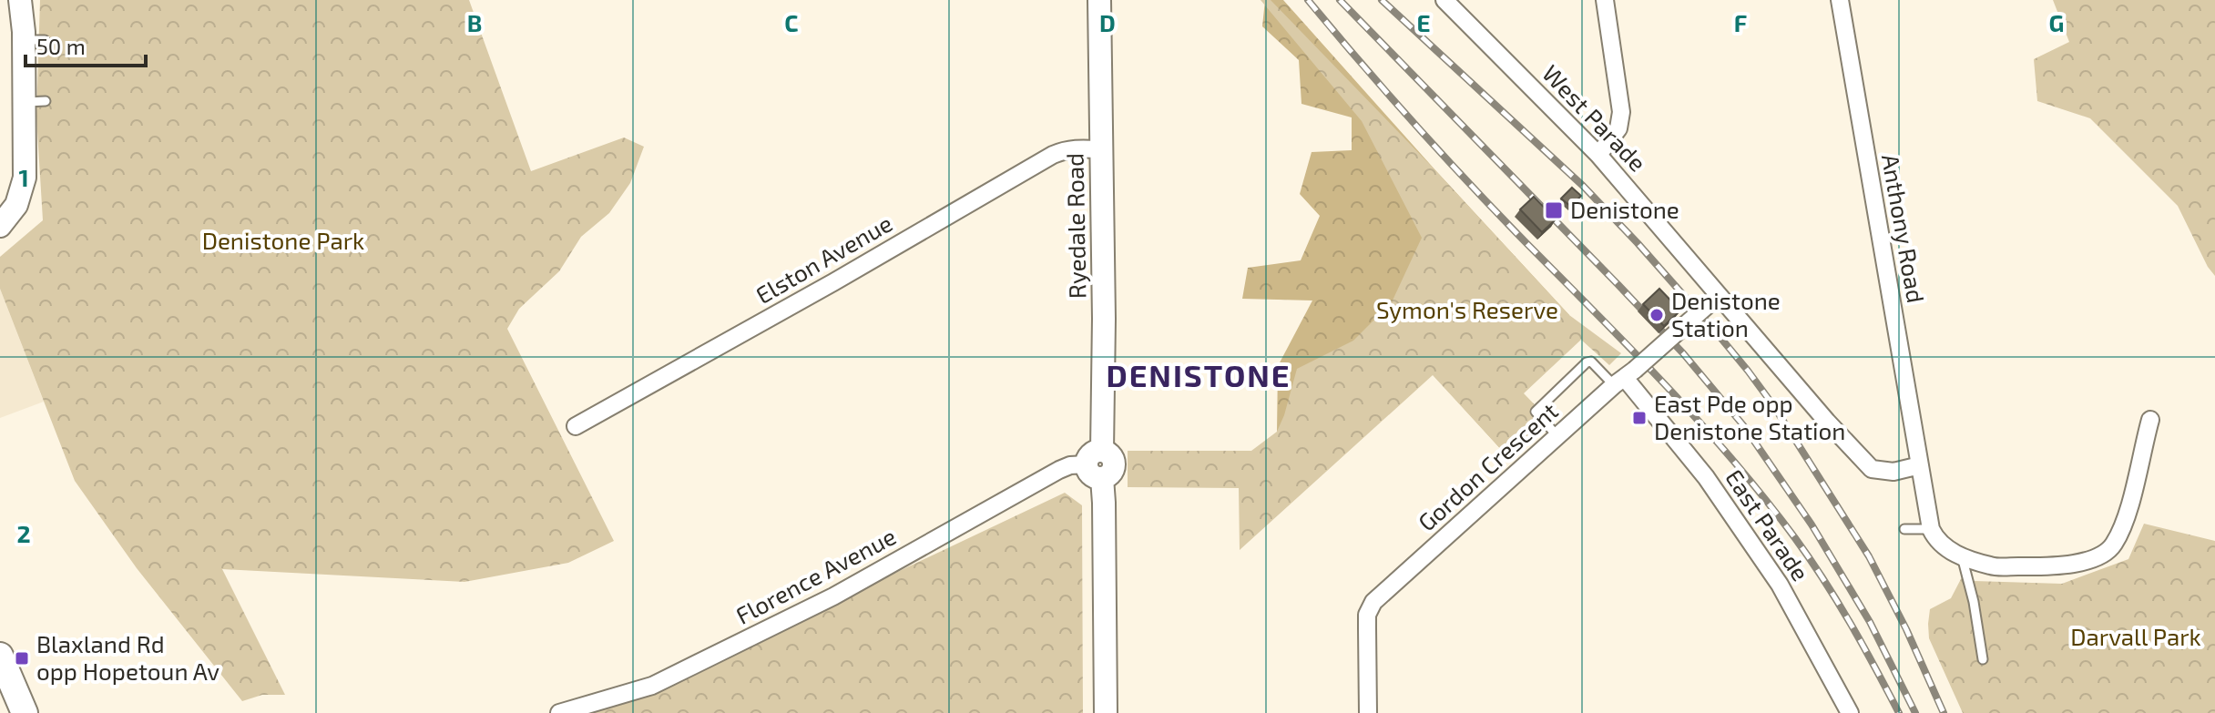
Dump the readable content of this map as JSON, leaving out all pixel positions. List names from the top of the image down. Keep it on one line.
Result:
{"streets":{"street":["West Parade","Ryedale Road","Anthony Road","Elston Avenue","Gordon Crescent","East Parade","Florence Avenue"]},"crossings":[["West Parade","Anthony Road"],["West Parade","Gordon Crescent"],["Ryedale Road","Elston Avenue"],["Ryedale Road","Florence Avenue"],["Gordon Crescent","East Parade"]],"districts":["DENISTONE"],"parks":["Denistone Park","Symon's Reserve","Darvall Park"],"places":{"transit":["Denistone","East Pde opp Denistone Station","Blaxland Rd opp Hopetoun Av"],"other":["Denistone Station"]},"scale_bar":"50 m","grid":{"columns":["B","C","D","E","F","G"],"rows":["1","2"]}}
